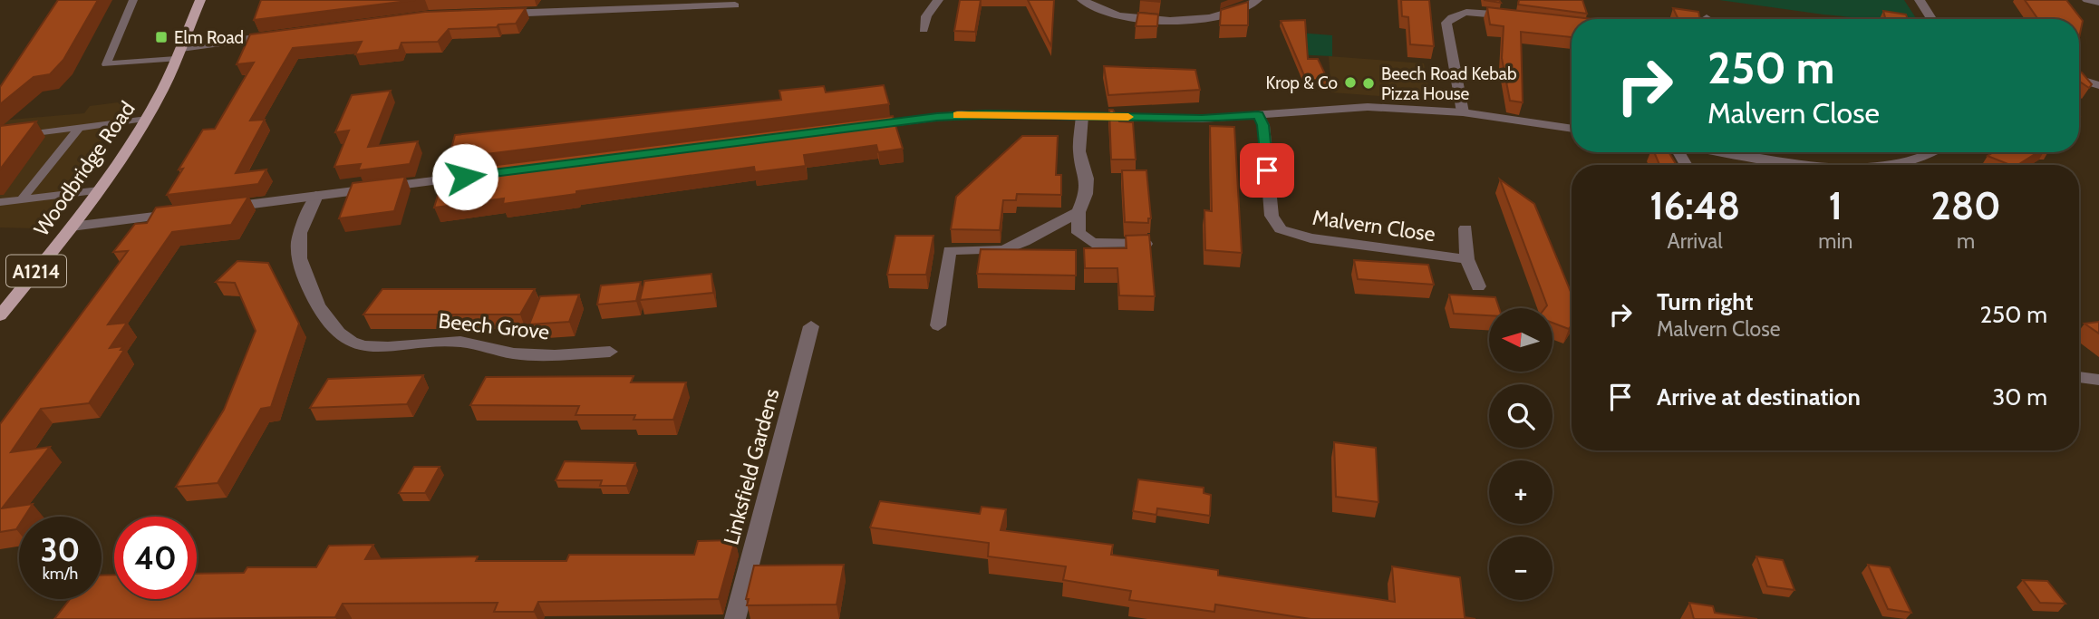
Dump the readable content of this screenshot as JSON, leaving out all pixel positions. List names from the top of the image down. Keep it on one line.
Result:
{"streets":{"main road":["Woodbridge Road","A1214"],"street":["Malvern Close","Beech Grove","Linksfield Gardens"]},"places":{"transit":["Elm Road"],"other":["Krop & Co","Beech Road Kebab Pizza House"]},"north":"left","page":{"turn":["250 m","Malvern Close"],"eta":["16:48","Arrival","1","min","280","m"],"list":[{"name":"Turn right","note":"Malvern Close","value":"250 m"},{"name":"Arrive at destination","value":"30 m"}],"map_buttons":["+","−"],"speed":"30 km/h","limit":"40"}}
